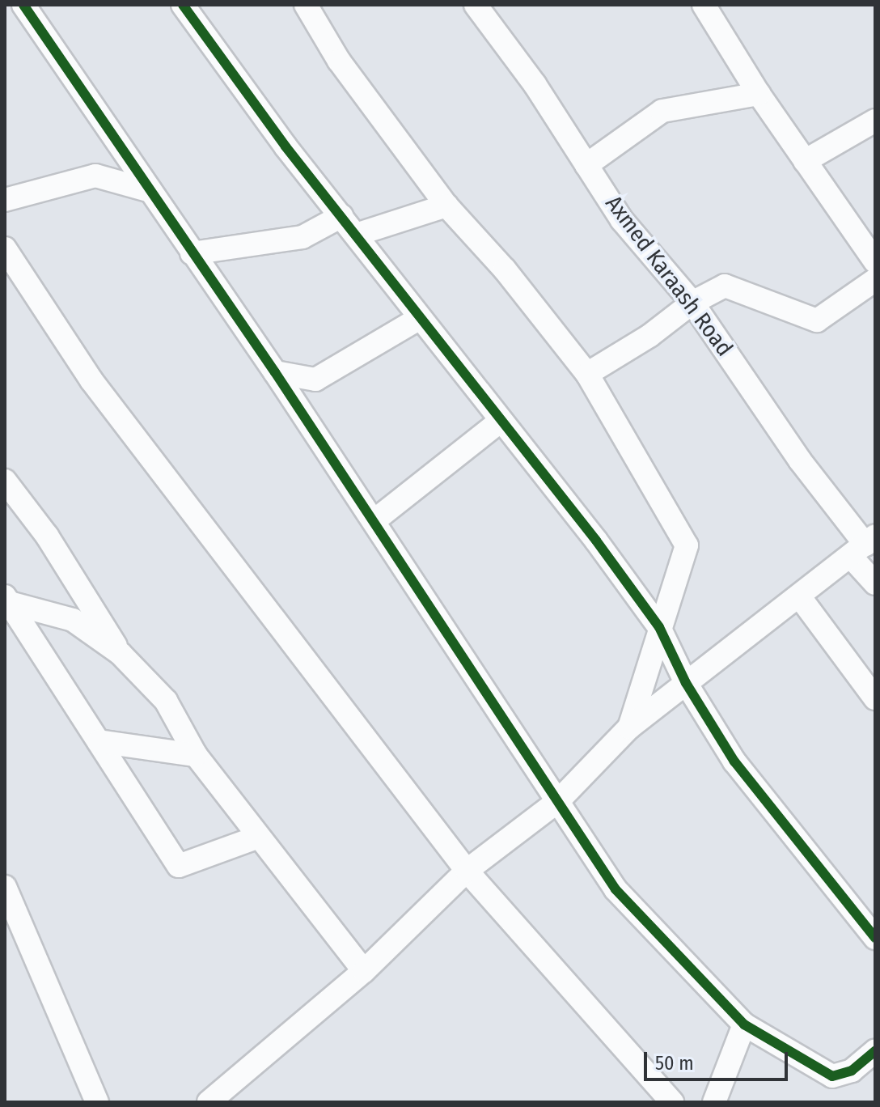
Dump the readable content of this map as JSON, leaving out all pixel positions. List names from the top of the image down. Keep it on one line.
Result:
{"streets":{"street":["Axmed Karaash Road"]},"scale_bar":"50 m"}
